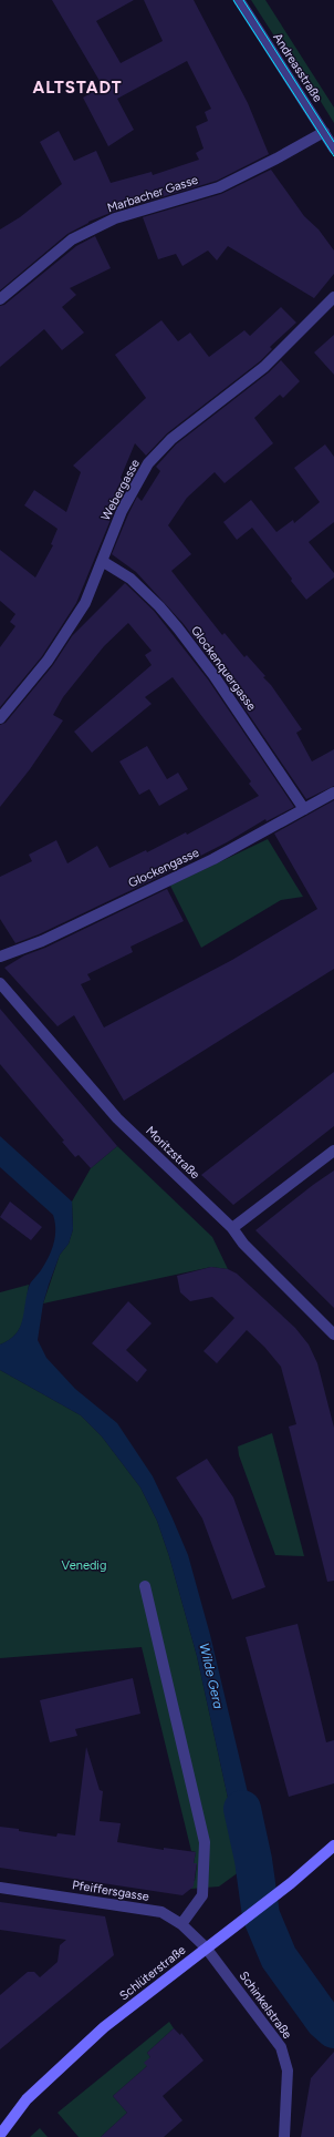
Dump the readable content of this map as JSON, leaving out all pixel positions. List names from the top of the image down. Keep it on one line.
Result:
{"streets":{"main road":["Schlüterstraße"],"street":["Andreasstraße","Marbacher Gasse","Webergasse","Glockenquergasse","Glockengasse","Moritzstraße","Pfeiffersgasse","Schinkelstraße"]},"crossings":[["Andreasstraße","Marbacher Gasse"],["Webergasse","Glockenquergasse"],["Glockenquergasse","Glockengasse"],["Pfeiffersgasse","Schlüterstraße"],["Pfeiffersgasse","Schinkelstraße"],["Schlüterstraße","Schinkelstraße"]],"districts":["ALTSTADT"],"water":["Wilde Gera"],"parks":["Venedig"]}
